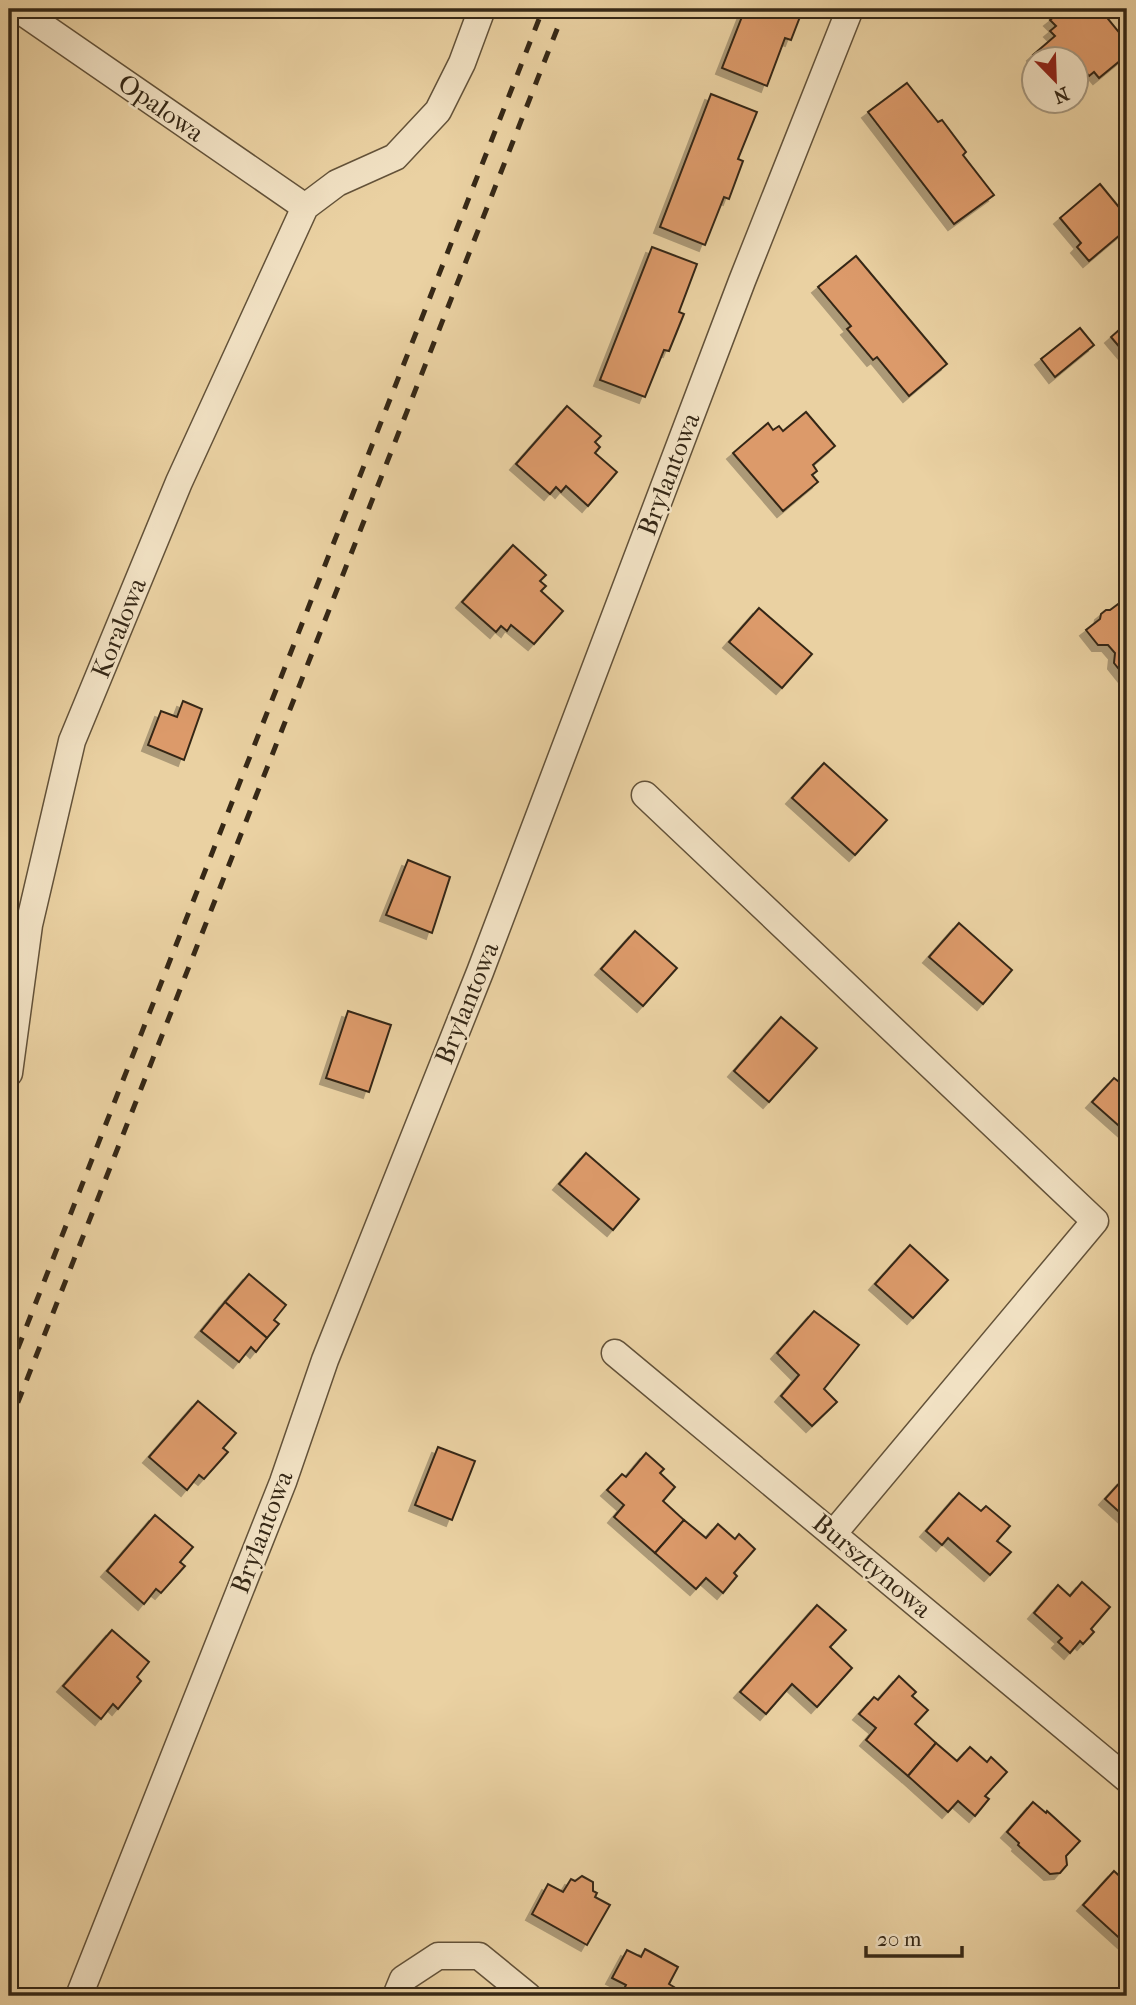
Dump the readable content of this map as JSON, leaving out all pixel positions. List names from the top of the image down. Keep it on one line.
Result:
{"streets":{"street":["Opalowa","Brylantowa","Koralowa","Bursztynowa"]},"crossings":[["Opalowa","Koralowa"]],"scale_bar":"20 m","north":"bottom right"}
